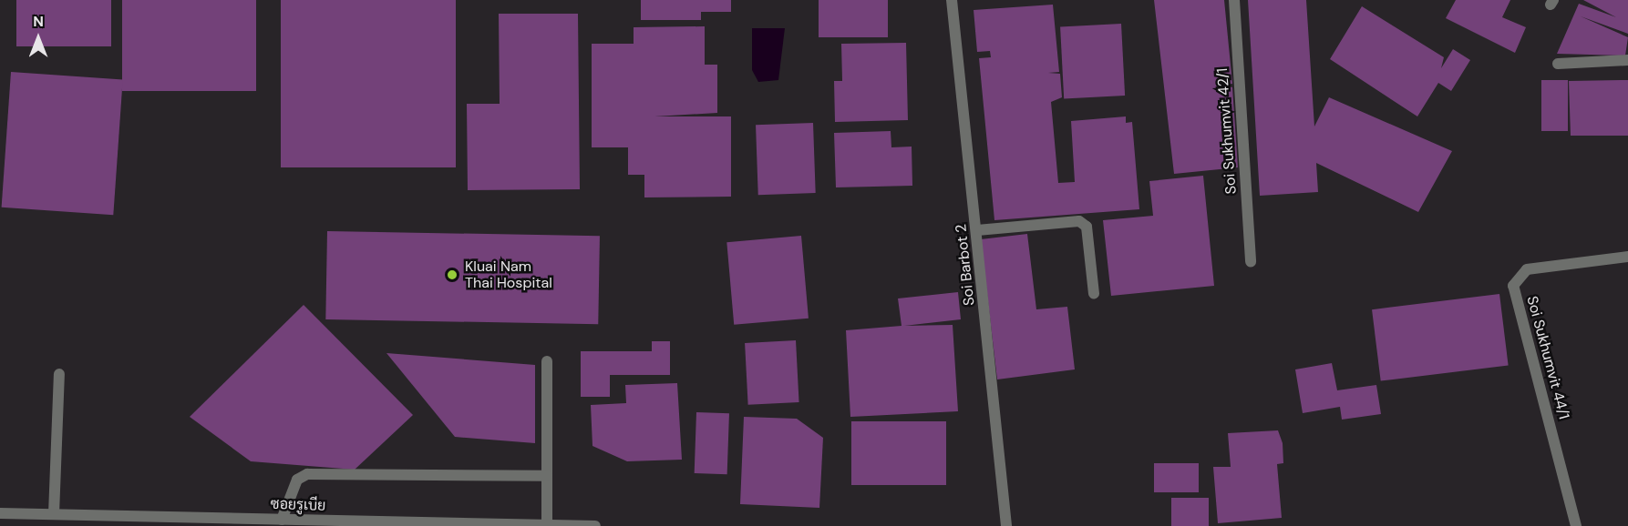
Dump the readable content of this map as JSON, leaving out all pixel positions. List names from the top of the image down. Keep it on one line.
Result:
{"streets":{"street":["Soi Sukhumvit 42/1","Soi Barbot 2","Soi Sukhumvit 44/1","ซอยรูเบีย"]},"places":["Kluai Nam Thai Hospital"],"north":"top"}
